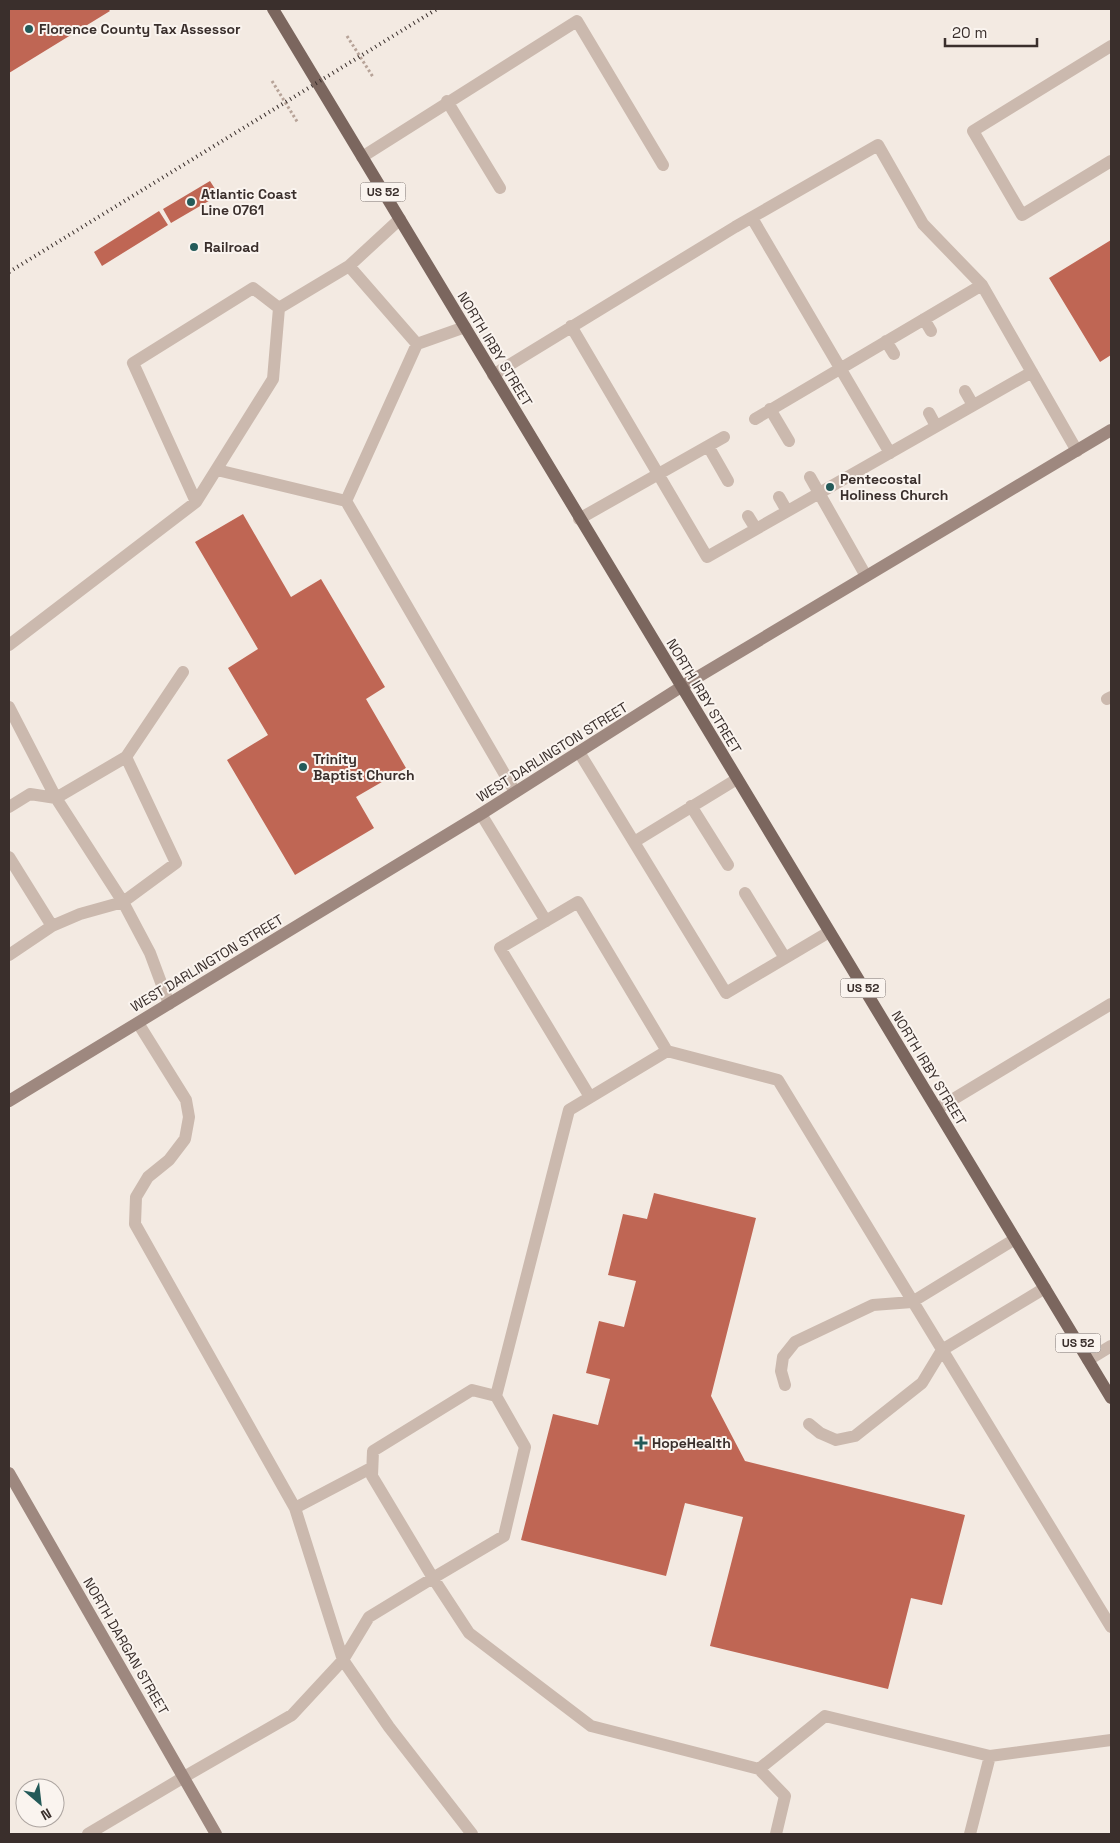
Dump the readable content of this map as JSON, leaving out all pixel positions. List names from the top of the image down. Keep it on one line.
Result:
{"streets":{"main road":["US 52","NORTH IRBY STREET","WEST DARLINGTON STREET","NORTH DARGAN STREET"]},"crossings":[["NORTH IRBY STREET","WEST DARLINGTON STREET"]],"places":{"other":["Florence County Tax Assessor","Atlantic Coast Line 0761","Railroad","Pentecostal Holiness Church","Trinity Baptist Church"],"health":["HopeHealth"]},"scale_bar":"20 m","north":"bottom right"}
